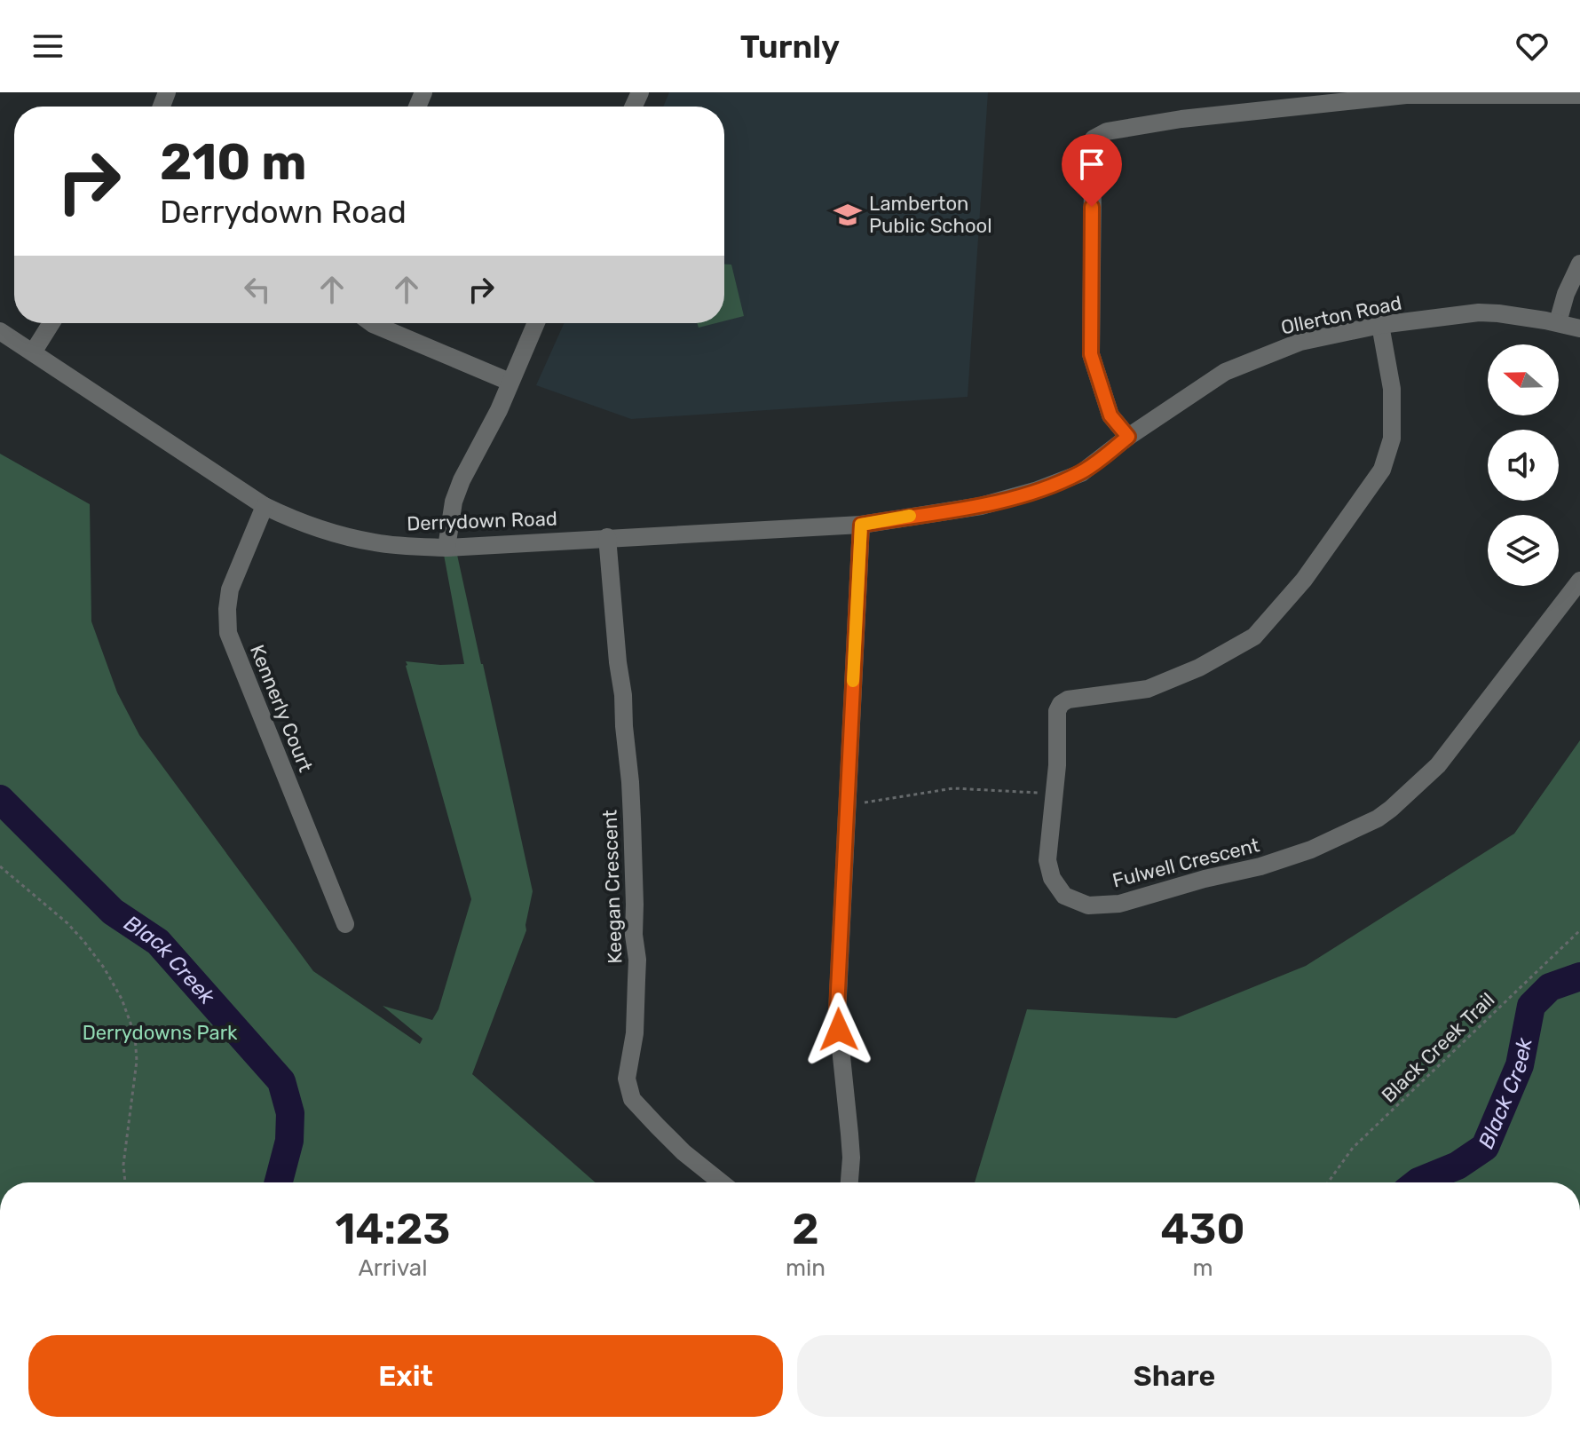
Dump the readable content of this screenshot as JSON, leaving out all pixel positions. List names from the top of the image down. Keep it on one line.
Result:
{"streets":{"street":["Ollerton Road","Derrydown Road","Kennerly Court","Fulwell Crescent","Keegan Crescent"],"path":["Black Creek Trail"]},"crossings":[["Ollerton Road","Derrydown Road"],["Ollerton Road","Fulwell Crescent"],["Derrydown Road","Kennerly Court"],["Derrydown Road","Keegan Crescent"]],"water":["Black Creek"],"parks":["Derrydowns Park"],"places":{"school or university":["Lamberton Public School"]},"north":"left","page":{"header":"Turnly","turn":["210 m","Derrydown Road"],"eta":["14:23","Arrival","2","min","430","m"],"buttons":["Exit","Share"]}}
